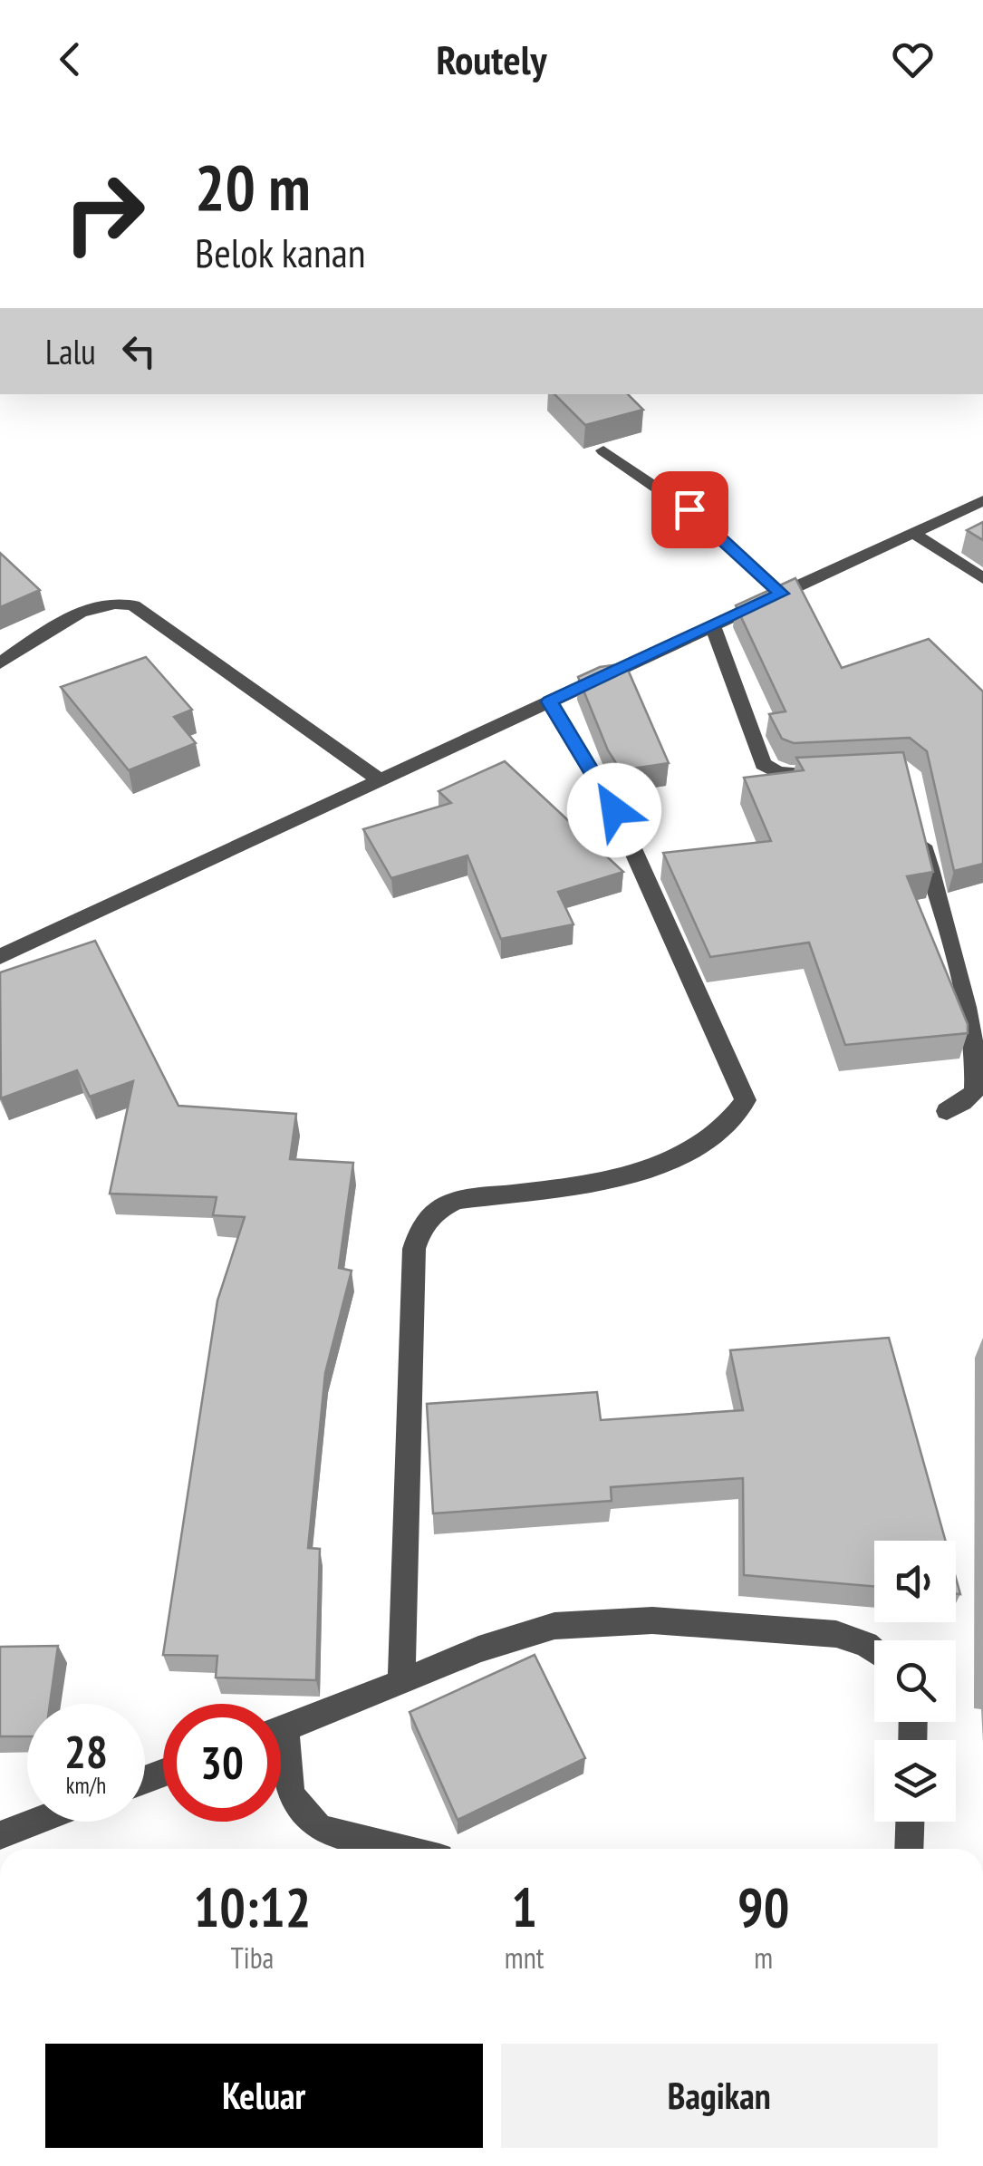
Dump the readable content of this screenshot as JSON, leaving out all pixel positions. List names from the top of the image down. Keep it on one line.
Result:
{"page":{"header":"Routely","turn":["20 m","Belok kanan"],"then":"Lalu","speed":"28 km/h","limit":"30","eta":["10:12","Tiba","1","mnt","90","m"],"buttons":["Keluar","Bagikan"]}}
